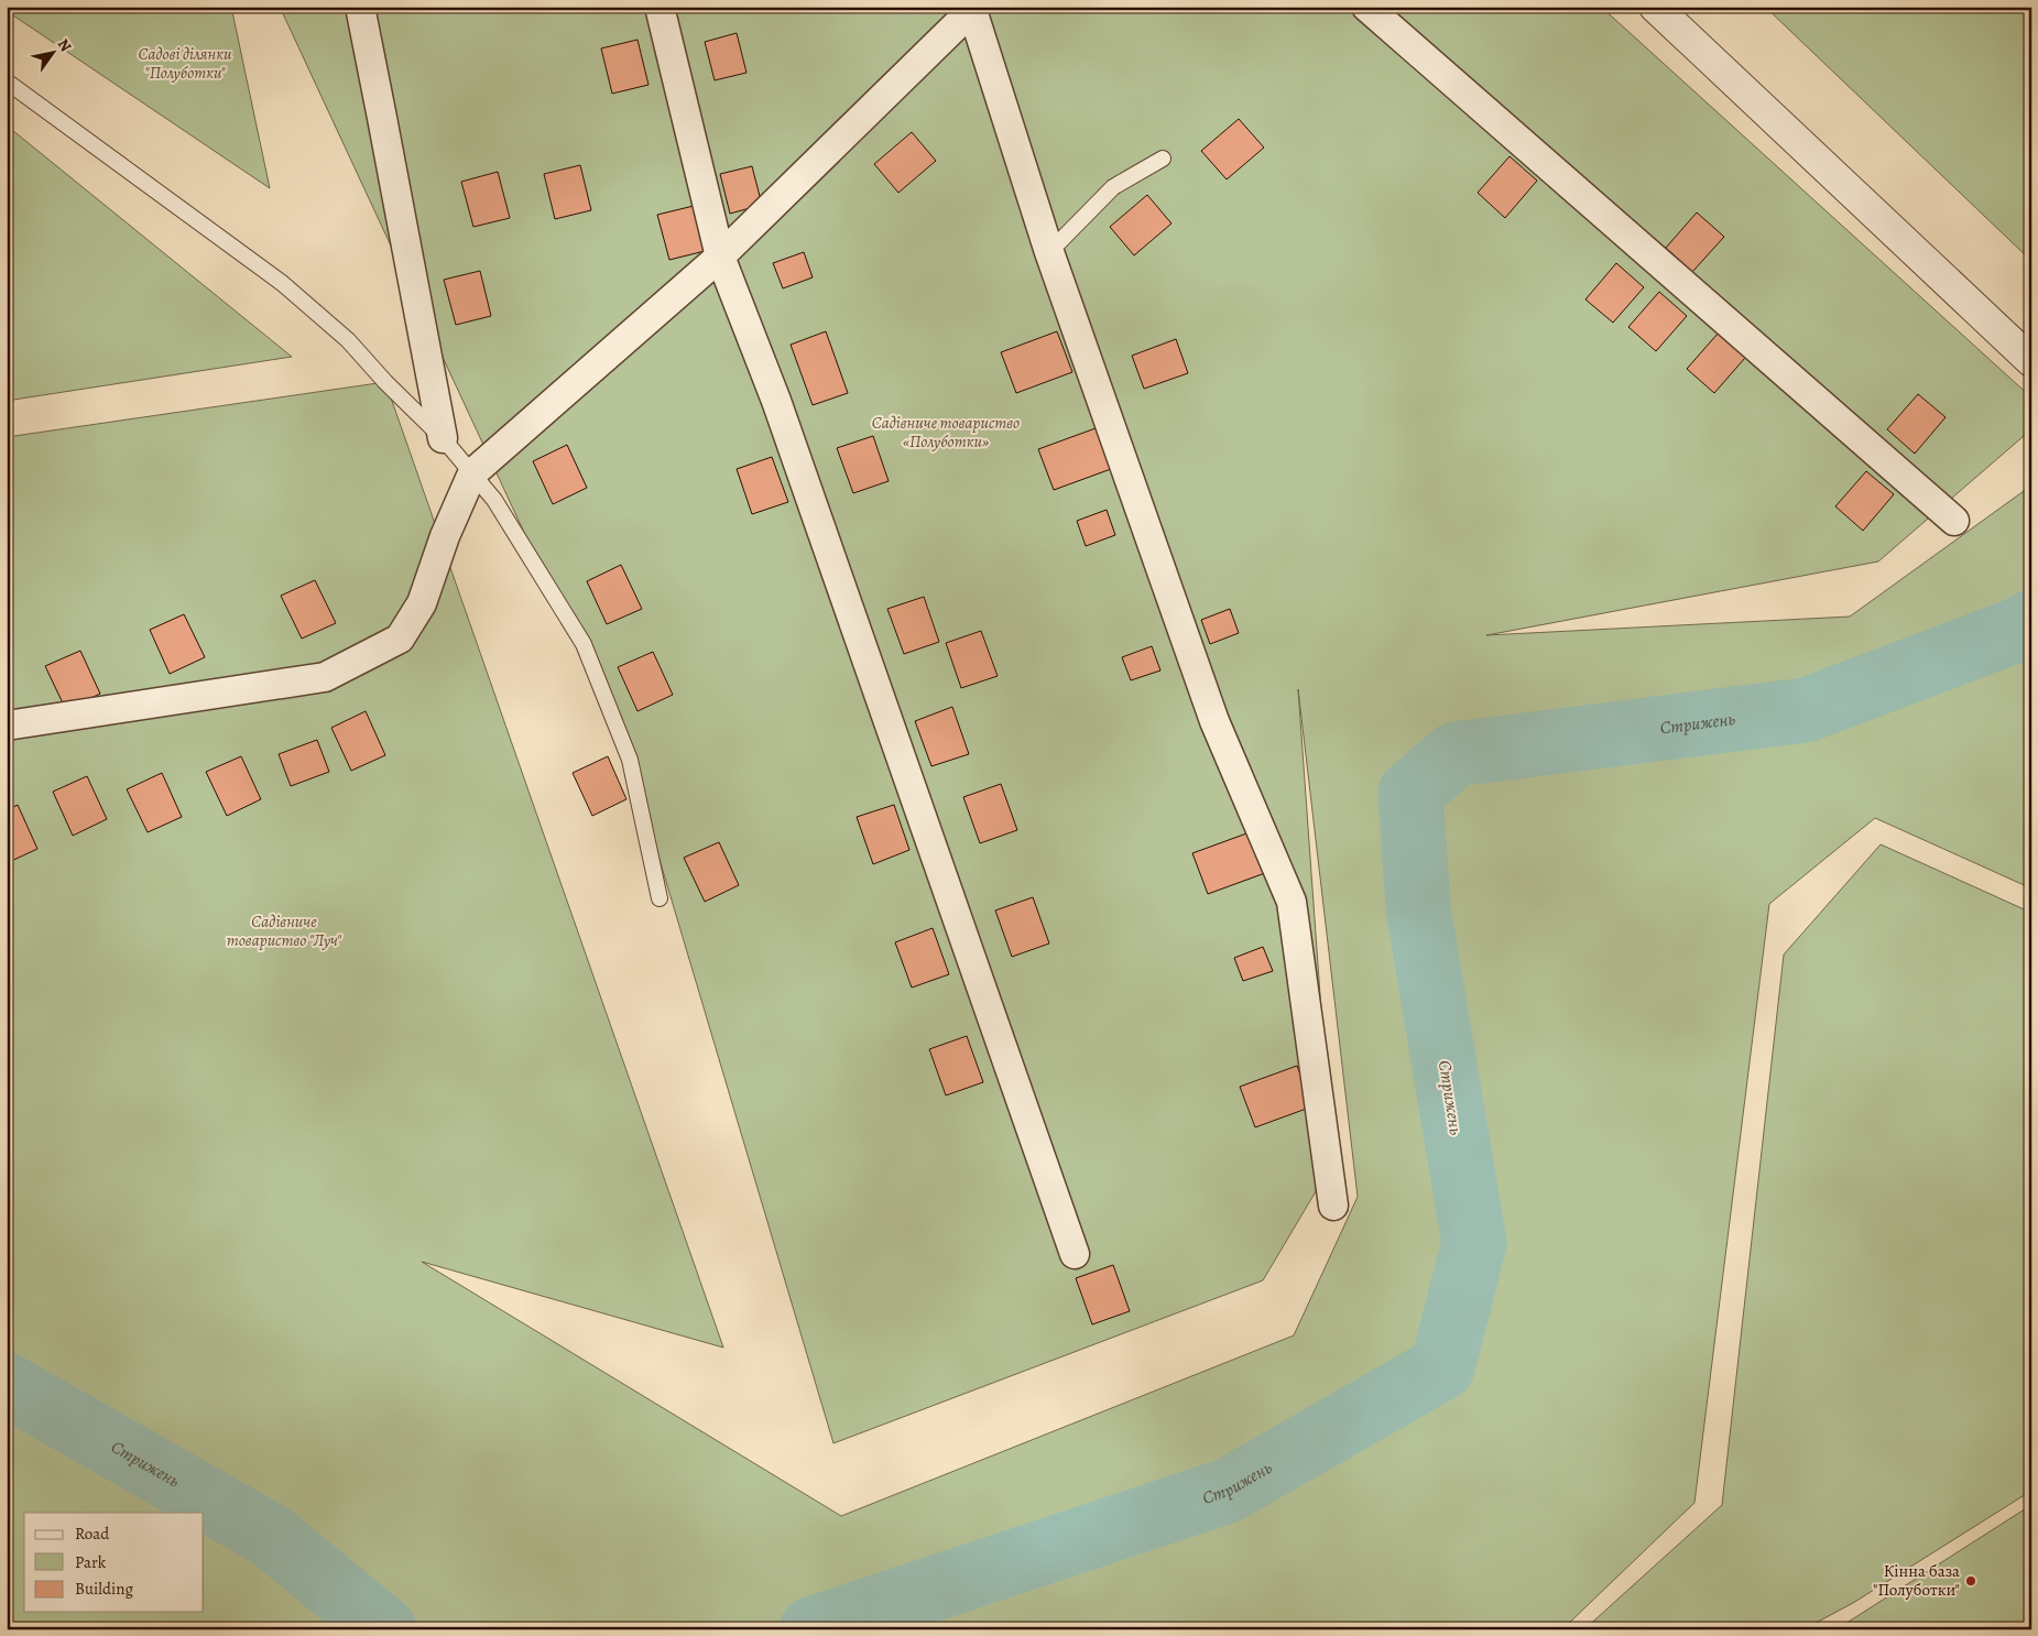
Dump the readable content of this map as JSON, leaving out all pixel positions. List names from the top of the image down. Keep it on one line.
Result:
{"water":["Стрижень"],"parks":["Садові ділянки \"Полуботки\"","Садівниче товариство «Полуботки»","Садівниче товариство \"Луч\""],"places":["Кінна база \"Полуботки\""],"legend":["Road","Park","Building"],"north":"top right"}
